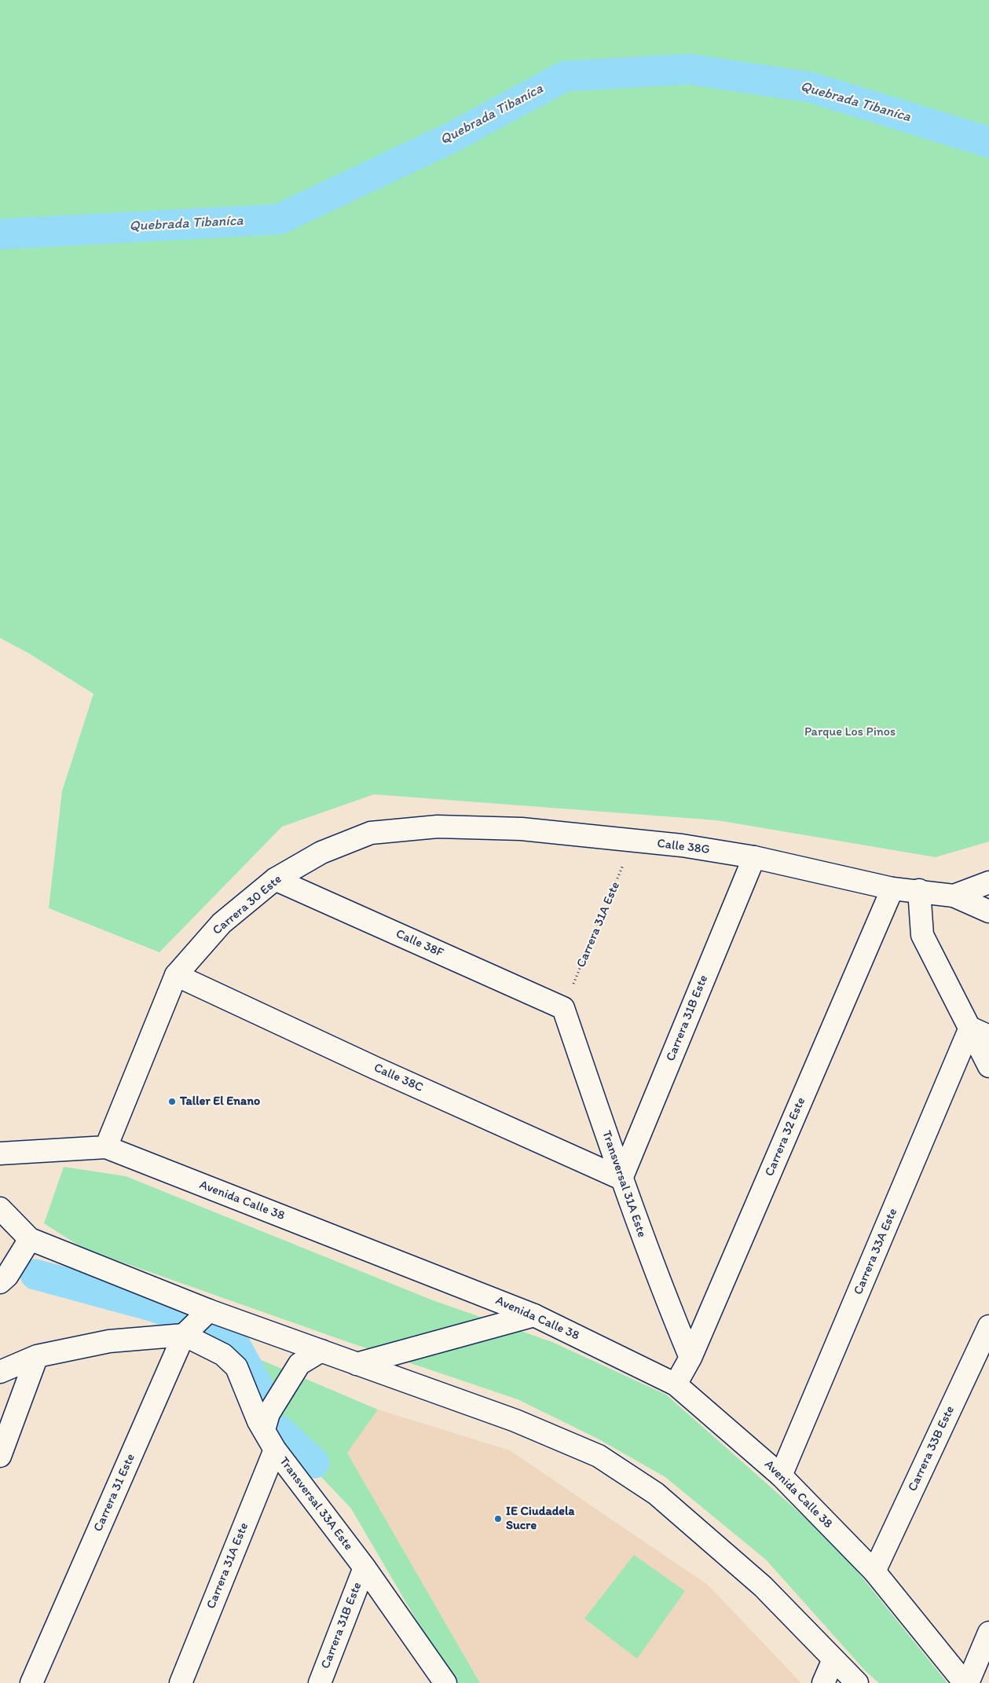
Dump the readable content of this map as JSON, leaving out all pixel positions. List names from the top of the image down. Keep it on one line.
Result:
{"streets":{"street":["Calle 38G","Carrera 30 Este","Carrera 31A Este","Calle 38F","Carrera 31B Este","Calle 38C","Carrera 32 Este","Transversal 31A Este","Avenida Calle 38","Carrera 33A Este","Carrera 33B Este","Carrera 31 Este","Transversal 33A Este"]},"crossings":[["Calle 38G","Carrera 30 Este"],["Calle 38G","Carrera 31A Este"],["Calle 38G","Carrera 31B Este"],["Calle 38G","Carrera 32 Este"],["Carrera 30 Este","Calle 38F"],["Carrera 30 Este","Calle 38C"],["Carrera 30 Este","Avenida Calle 38"],["Carrera 31A Este","Calle 38F"],["Carrera 31A Este","Transversal 31A Este"],["Carrera 31A Este","Transversal 33A Este"],["Calle 38F","Transversal 31A Este"],["Carrera 31B Este","Calle 38C"],["Carrera 31B Este","Transversal 31A Este"],["Carrera 31B Este","Transversal 33A Este"],["Calle 38C","Transversal 31A Este"],["Carrera 32 Este","Transversal 31A Este"],["Carrera 32 Este","Avenida Calle 38"],["Avenida Calle 38","Carrera 33A Este"],["Avenida Calle 38","Carrera 33B Este"],["Carrera 31 Este","Transversal 33A Este"]],"water":["Quebrada Tibaníca"],"parks":["Parque Los Pinos"],"places":["Taller El Enano","IE Ciudadela Sucre"]}
